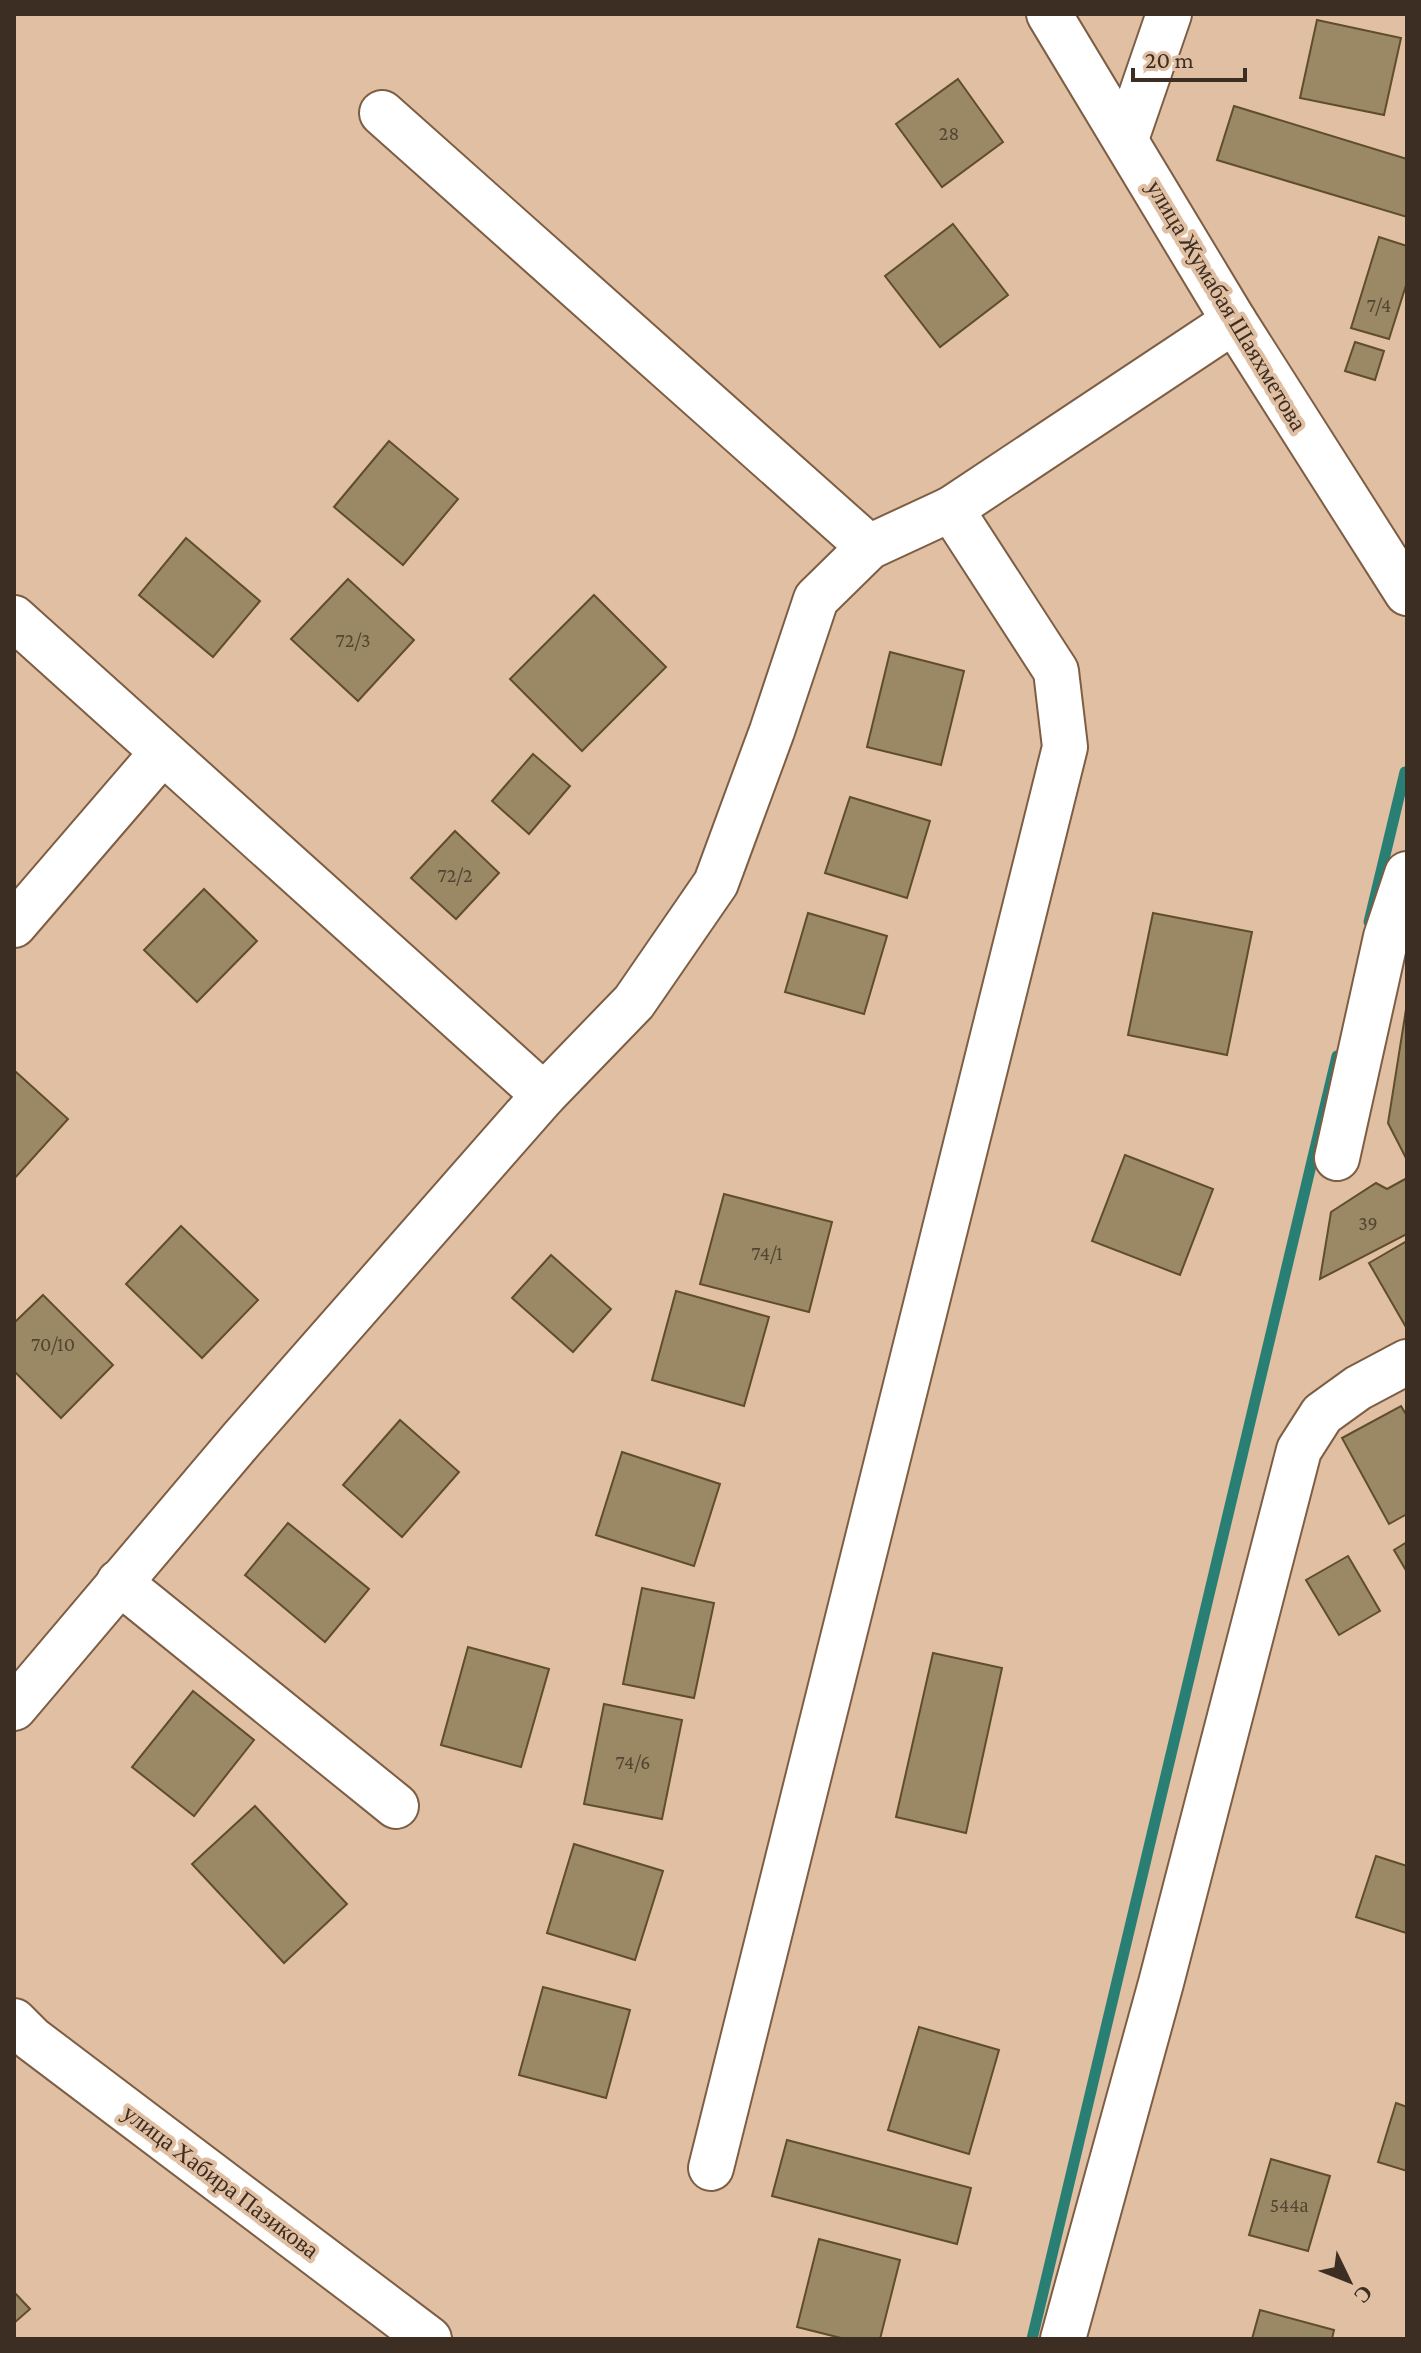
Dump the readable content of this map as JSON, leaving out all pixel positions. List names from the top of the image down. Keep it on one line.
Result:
{"streets":{"street":["улица Жумабая Шаяхметова","улица Хабира Пазикова"]},"house_numbers":["28","7/4","72/3","72/2","39","74/1","70/10","74/6","544а"],"scale_bar":"20 m","north":"bottom right"}
